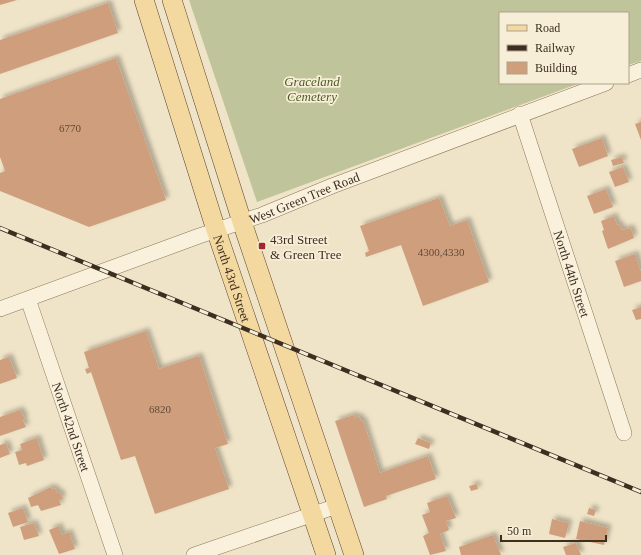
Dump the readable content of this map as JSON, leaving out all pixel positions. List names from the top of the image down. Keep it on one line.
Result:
{"streets":{"main road":["North 43rd Street"],"street":["West Green Tree Road","North 44th Street","North 42nd Street"]},"crossings":[["West Green Tree Road","North 44th Street"],["West Green Tree Road","North 43rd Street"],["West Green Tree Road","North 42nd Street"]],"parks":["Graceland Cemetery"],"places":{"transit":["43rd Street & Green Tree"]},"house_numbers":["6770","4300,4330","6820"],"legend":["Road","Railway","Building"],"scale_bar":"50 m"}
